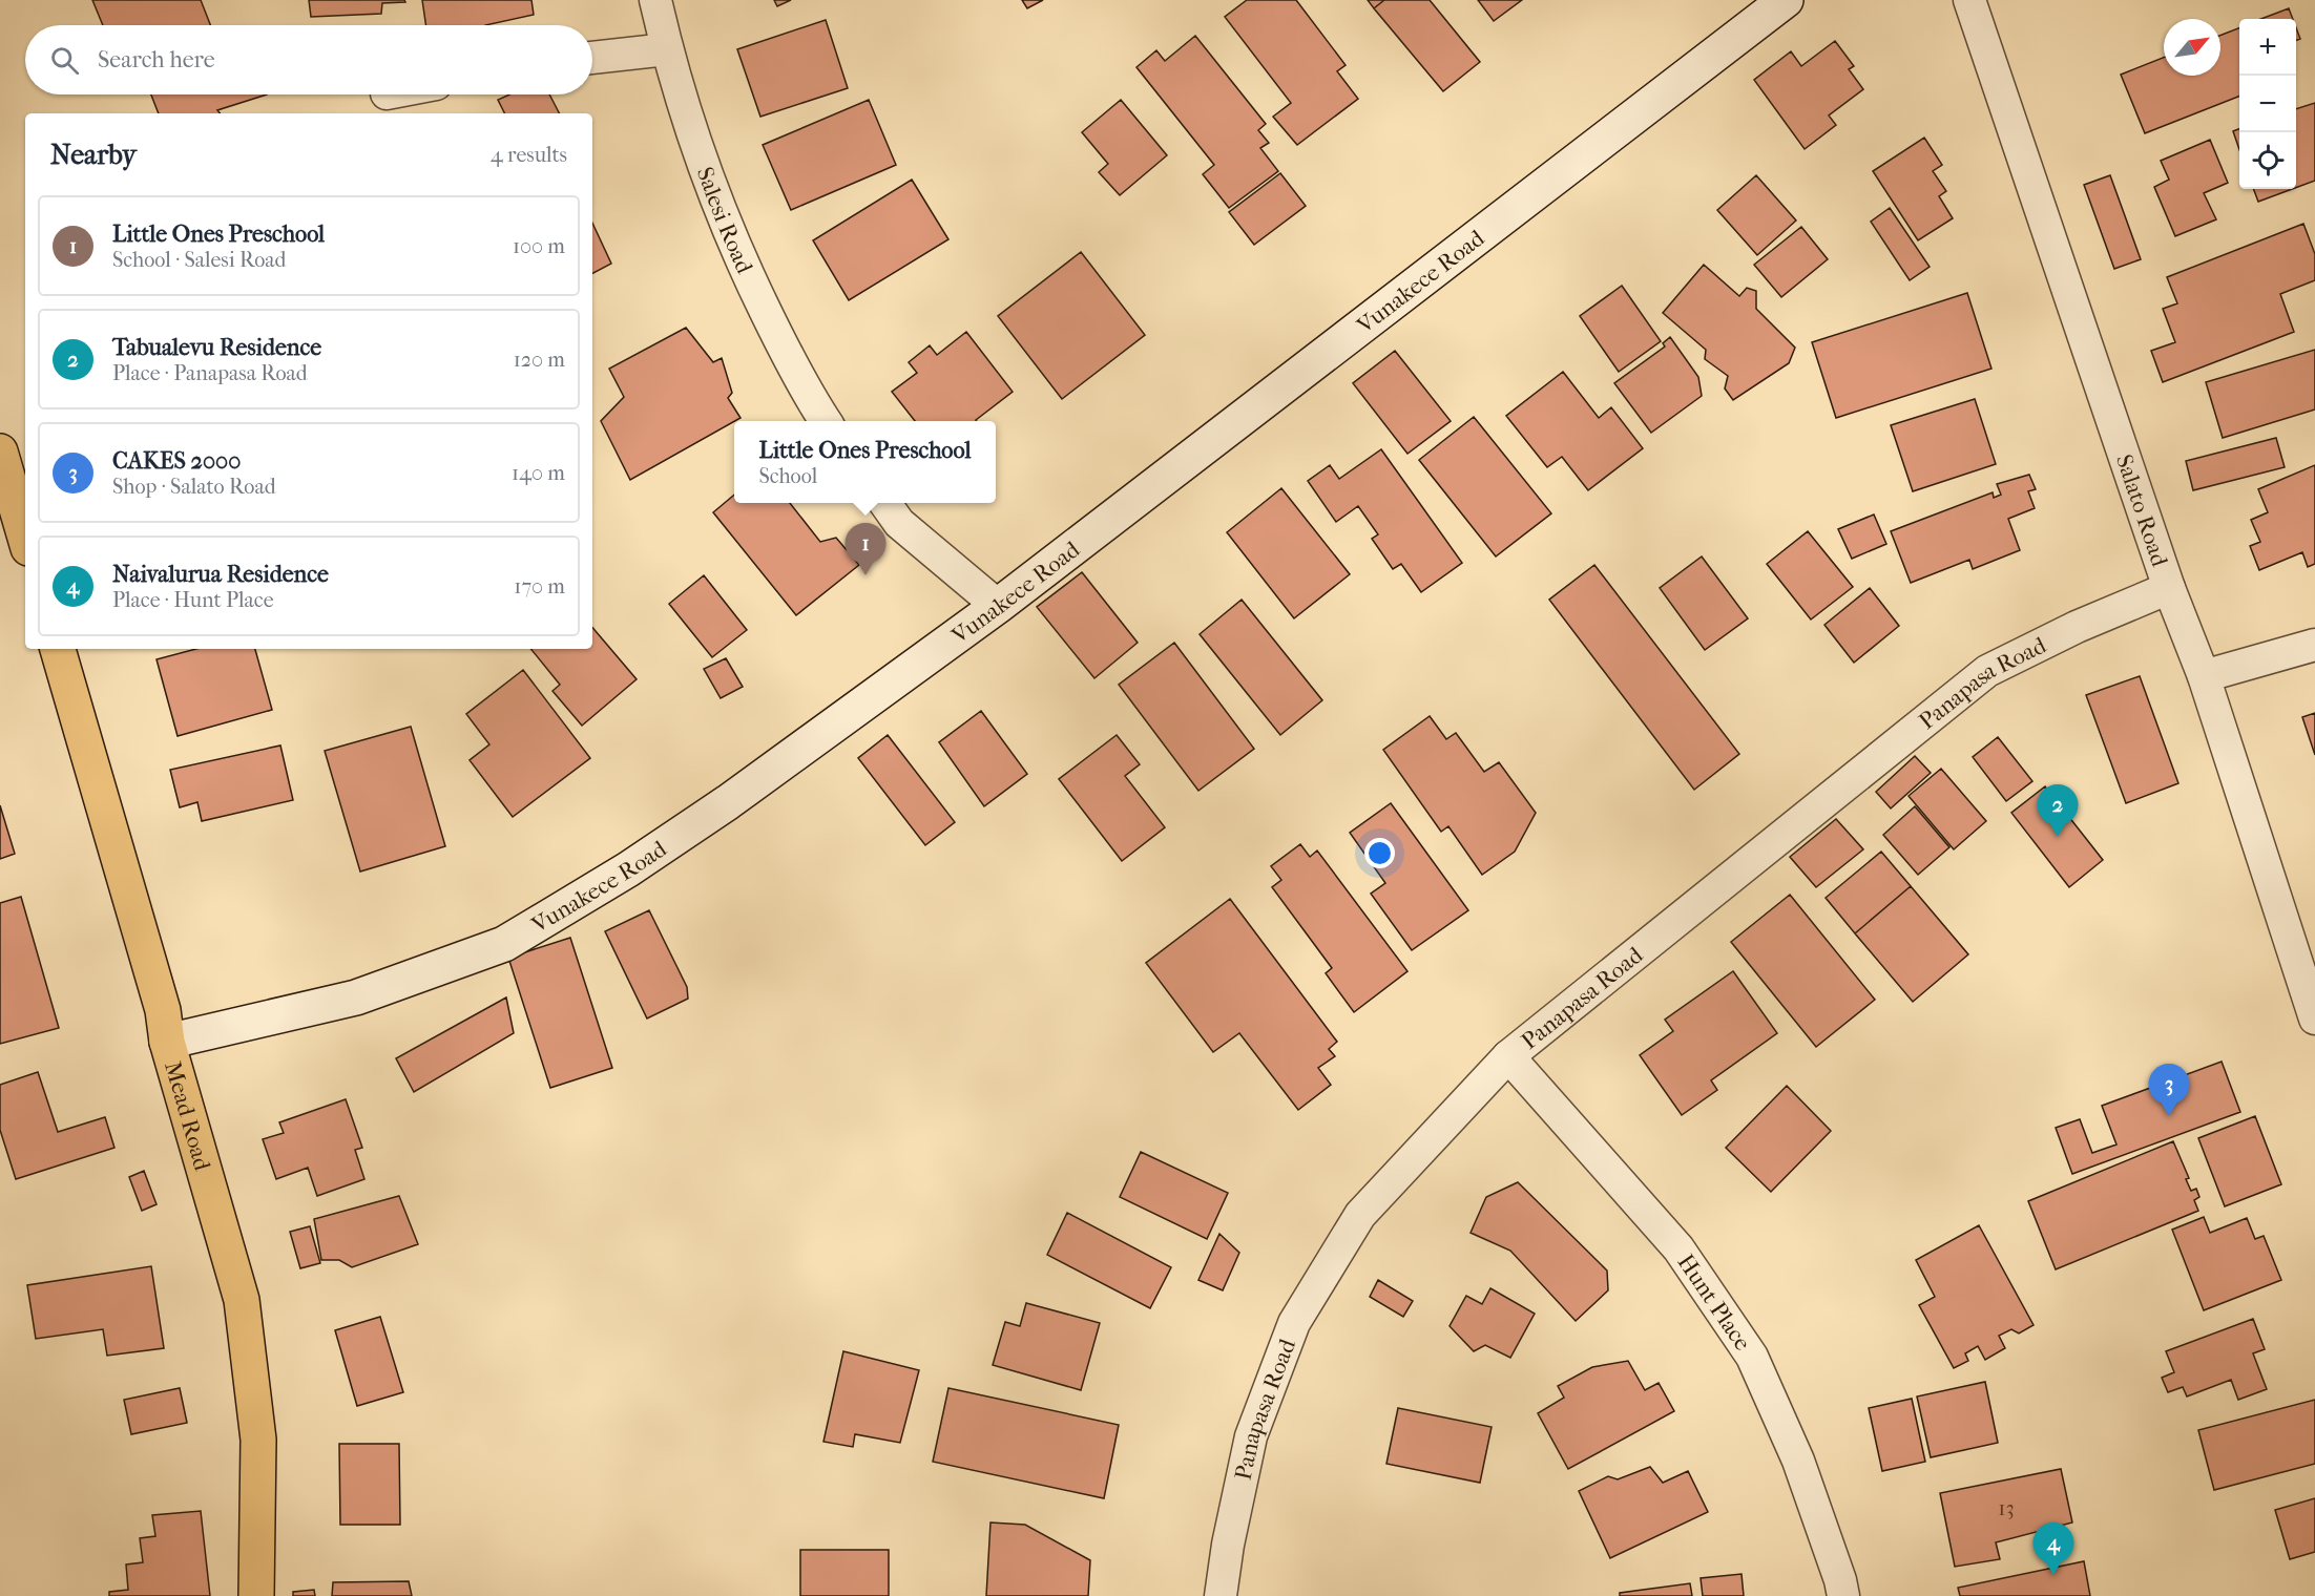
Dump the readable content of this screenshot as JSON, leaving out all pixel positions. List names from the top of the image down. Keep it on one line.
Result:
{"streets":{"main road":["Vunakece Road","Mead Road"],"street":["Salesi Road","Salato Road","Panapasa Road","Hunt Place"]},"crossings":[["Vunakece Road","Mead Road"],["Salato Road","Panapasa Road"],["Panapasa Road","Hunt Place"]],"house_numbers":["13"],"north":"top right","page":{"map_buttons":["+","−"],"search":"Search here","heading":["Nearby","4 results"],"list":[{"mark":"1","name":"Little Ones Preschool","note":"School · Salesi Road","value":"100 m"},{"mark":"2","name":"Tabualevu Residence","note":"Place · Panapasa Road","value":"120 m"},{"mark":"3","name":"CAKES 2000","note":"Shop · Salato Road","value":"140 m"},{"mark":"4","name":"Naivalurua Residence","note":"Place · Hunt Place","value":"170 m"}],"popup":["Little Ones Preschool","School"],"pins":["1","2","3","4"]}}
